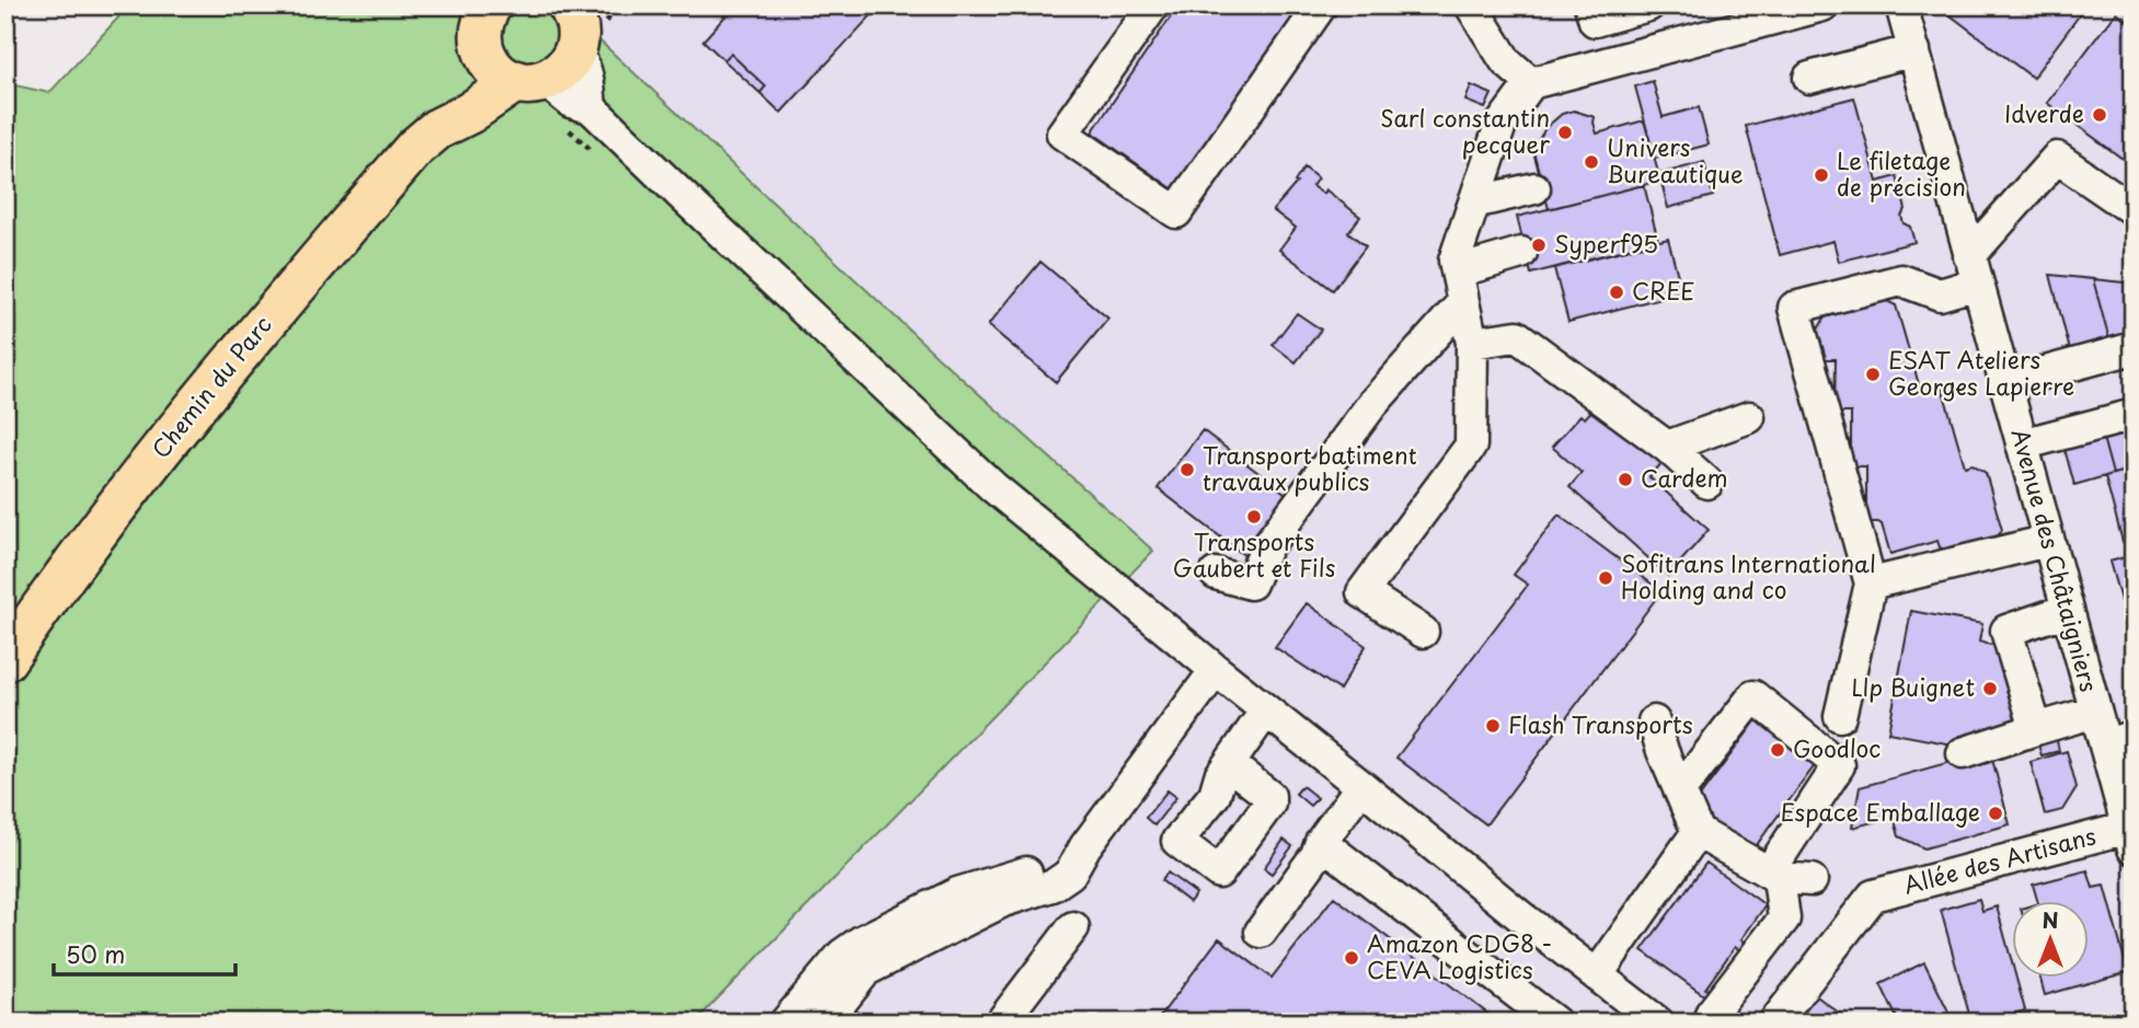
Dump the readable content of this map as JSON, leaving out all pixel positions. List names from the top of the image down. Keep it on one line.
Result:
{"streets":{"main road":["Chemin du Parc"],"street":["Avenue des Châtaigniers","Allée des Artisans"]},"crossings":[["Avenue des Châtaigniers","Allée des Artisans"]],"places":["Idverde","Sarl constantin pecquer","Univers Bureautique","Le filetage de précision","Syperf95","CREE","ESAT Ateliers Georges Lapierre","Transport batiment travaux publics","Cardem","Transports Gaubert et Fils","Sofitrans International Holding and co","Llp Buignet","Flash Transports","Goodloc","Espace Emballage","Amazon CDG8 - CEVA Logistics"],"scale_bar":"50 m","north":"top"}
